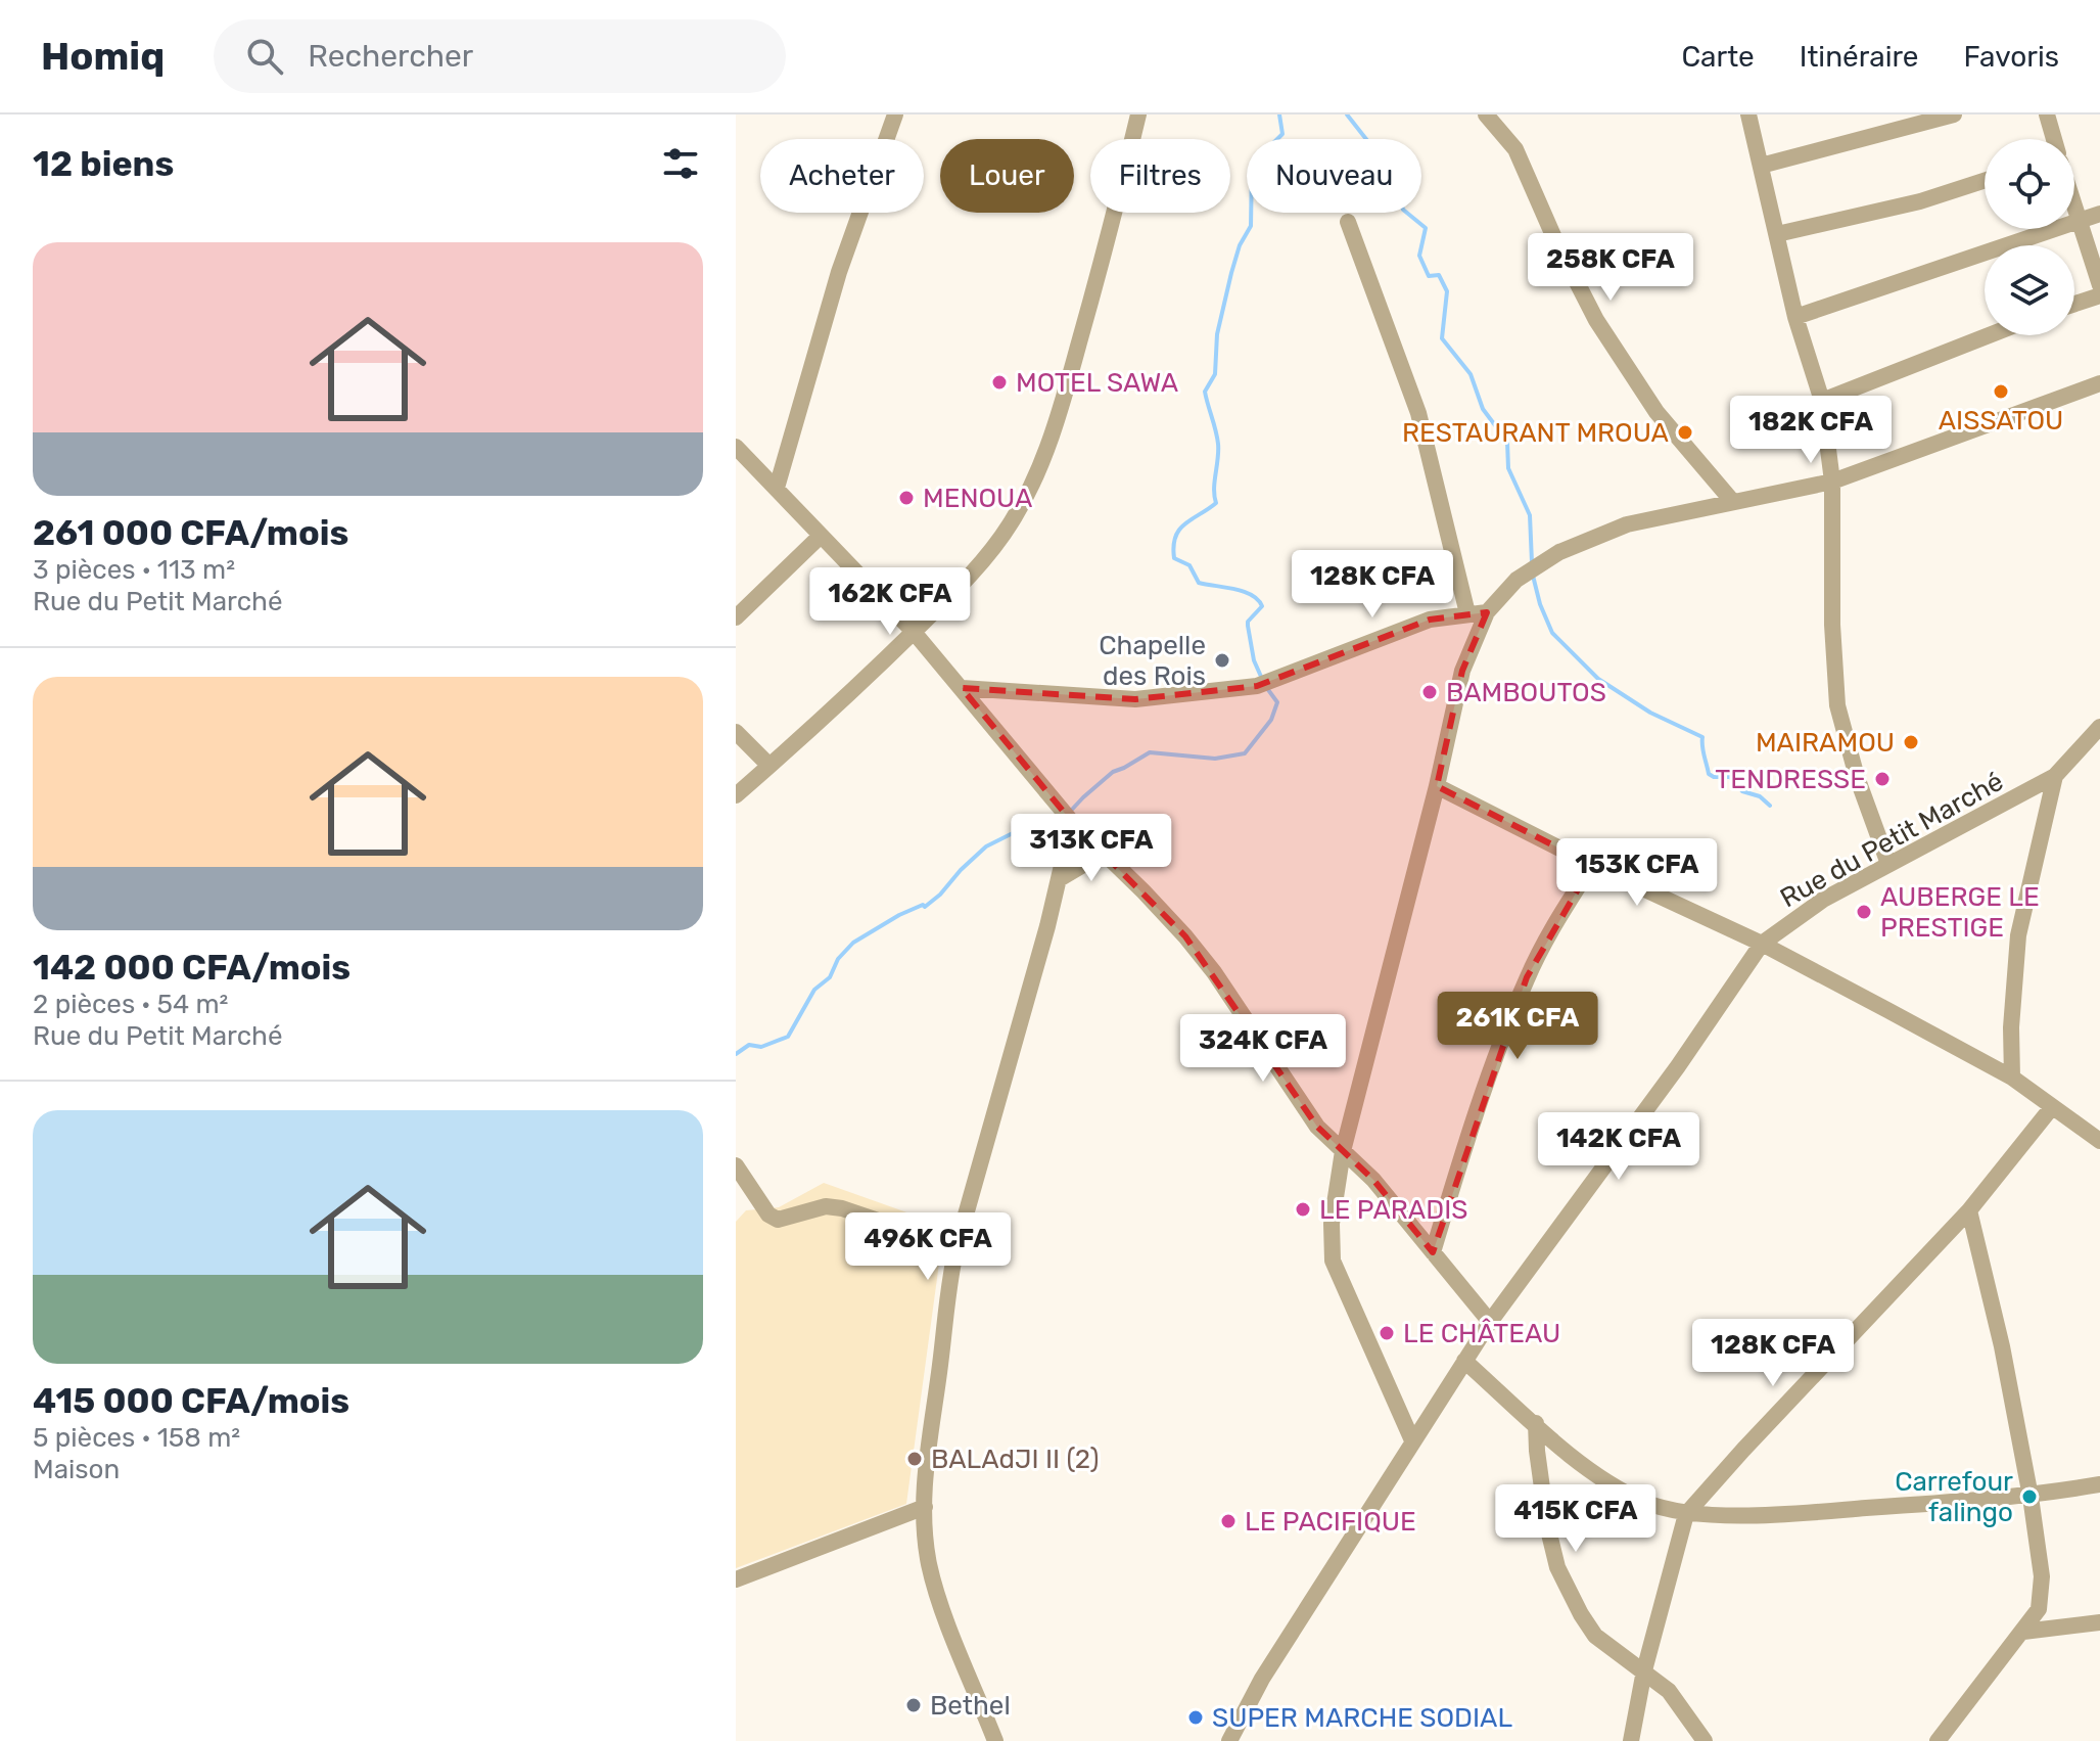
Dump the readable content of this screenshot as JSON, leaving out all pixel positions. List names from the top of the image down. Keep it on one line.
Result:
{"streets":{"street":["Rue du Petit Marché"]},"places":["MOTEL SAWA","AISSATOU","RESTAURANT MROUA","MENOUA","Chapelle des Rois","BAMBOUTOS","MAIRAMOU","TENDRESSE","AUBERGE LE PRESTIGE","LE PARADIS","LE CHÂTEAU","BALAdJI II (2)","Carrefour falingo","LE PACIFIQUE","Bethel","SUPER MARCHE SODIAL"],"page":{"header":"Homiq","search":"Rechercher","nav":["Carte","Itinéraire","Favoris"],"heading":"12 biens","chip":["Acheter","Louer","Filtres","Nouveau"],"list":[{"name":"261 000 CFA/mois","note":"3 pièces · 113 m² · Rue du Petit Marché"},{"name":"142 000 CFA/mois","note":"2 pièces · 54 m² · Rue du Petit Marché"},{"name":"415 000 CFA/mois","note":"5 pièces · 158 m² · Maison"}],"price":["258K CFA","182K CFA","128K CFA","162K CFA","313K CFA","153K CFA","261K CFA","324K CFA","142K CFA","496K CFA","128K CFA","415K CFA"]}}
